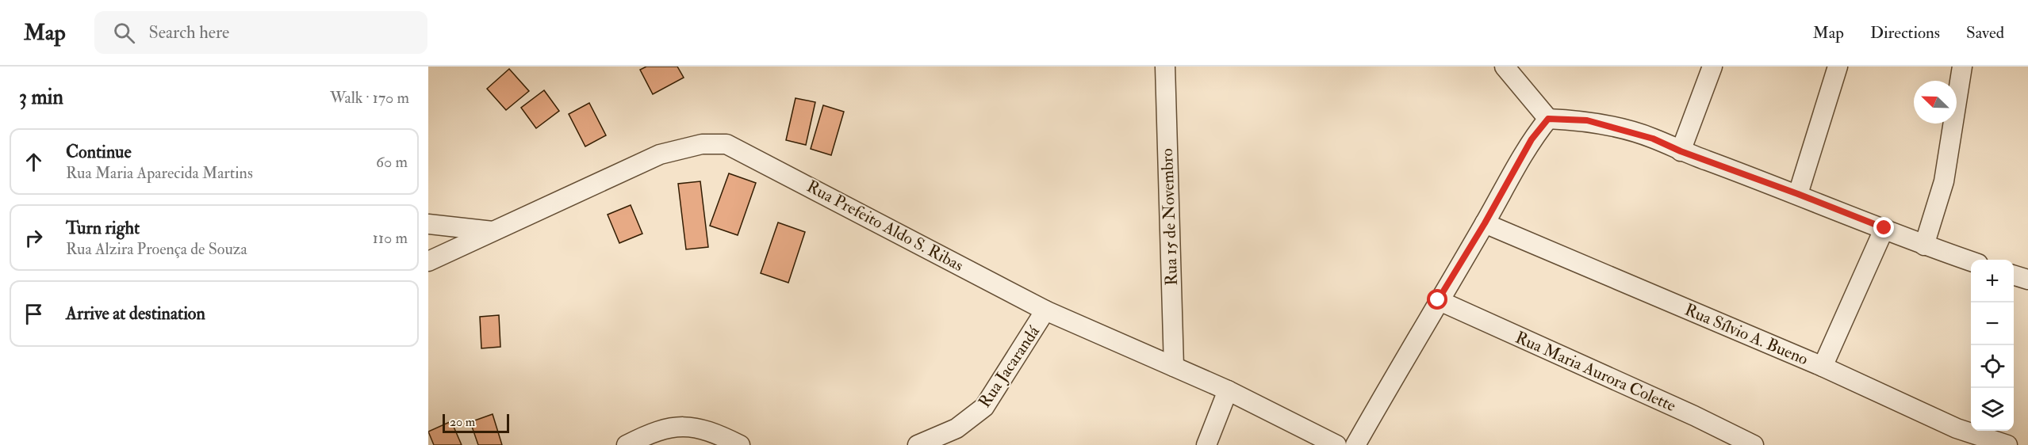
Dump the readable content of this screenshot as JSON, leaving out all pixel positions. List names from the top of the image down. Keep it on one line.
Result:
{"streets":{"street":["Rua 15 de Novembro","Rua Prefeito Aldo S. Ribas","Rua Sílvio A. Bueno","Rua Jacarandá","Rua Maria Aurora Colette"]},"crossings":[["Rua 15 de Novembro","Rua Prefeito Aldo S. Ribas"],["Rua Prefeito Aldo S. Ribas","Rua Jacarandá"]],"scale_bar":"20 m","north":"top left","page":{"header":"Map","search":"Search here","nav":["Map","Directions","Saved"],"heading":["3 min","Walk · 170 m"],"list":[["Continue","Rua Maria Aparecida Martins","60 m"],["Turn right","Rua Alzira Proença de Souza","110 m"],"Arrive at destination"],"map_buttons":["+","−"],"scale":"20 m"}}
